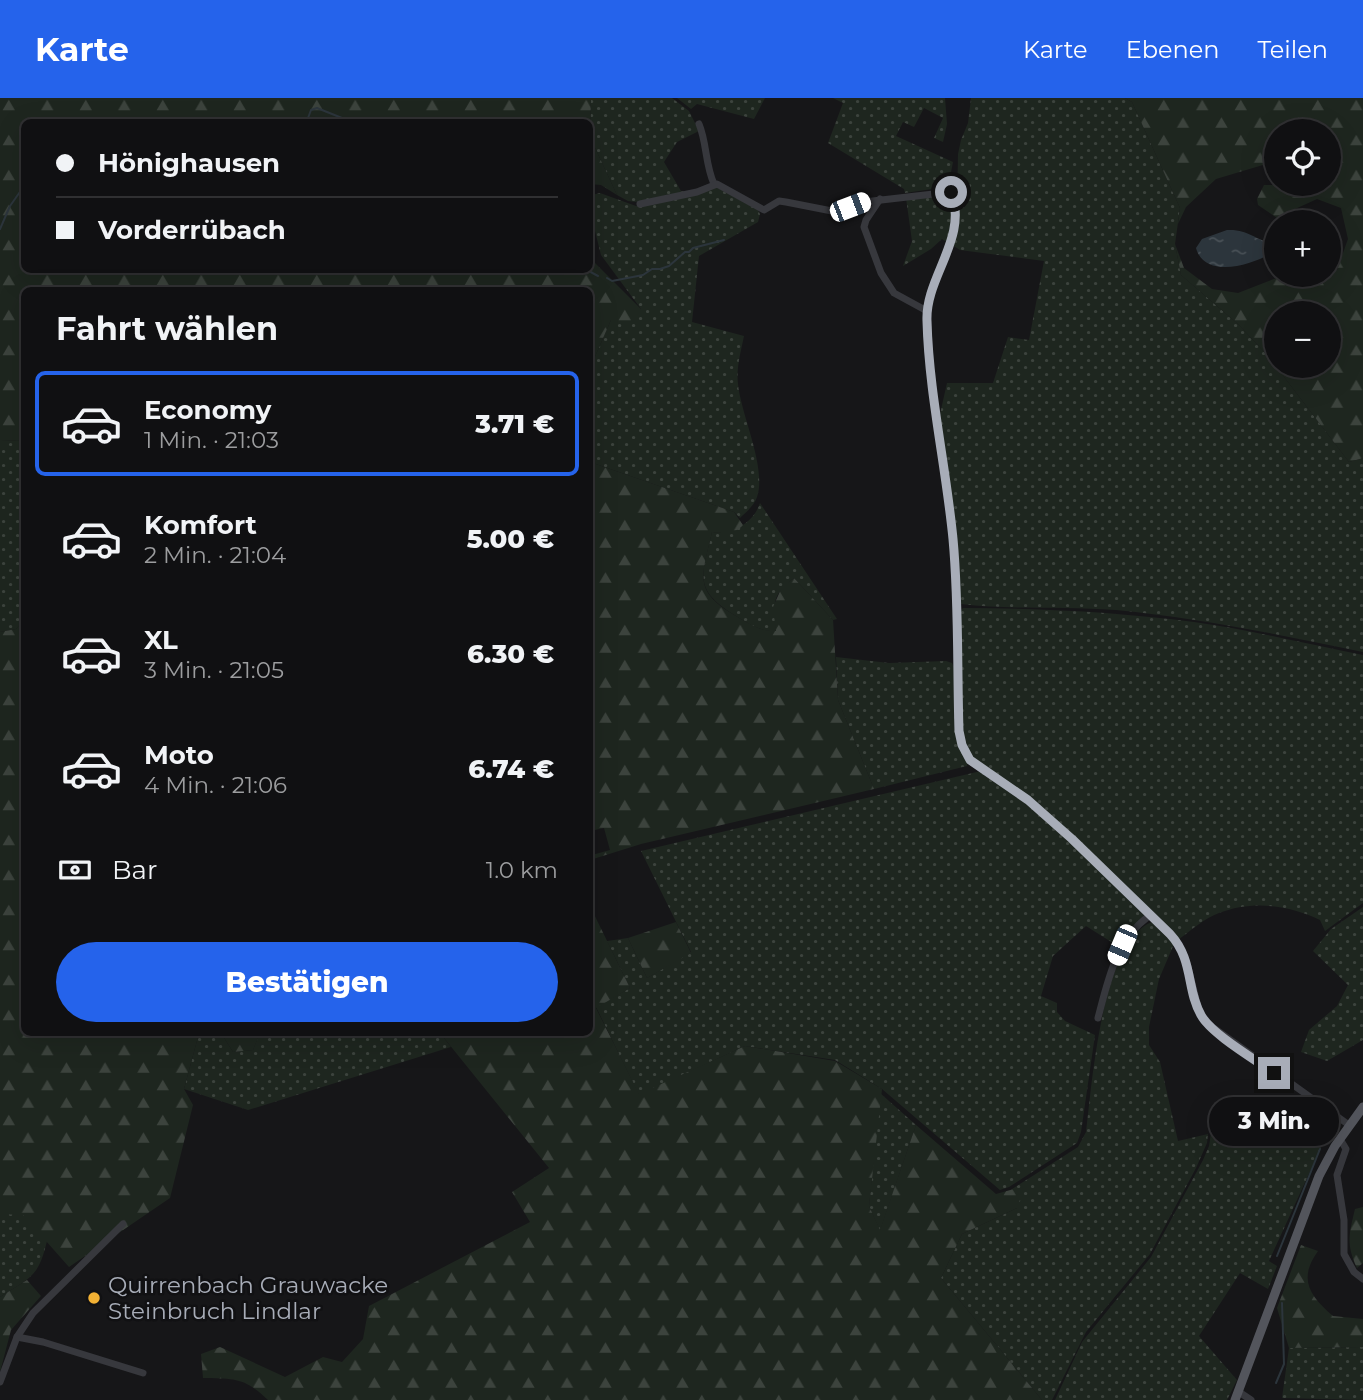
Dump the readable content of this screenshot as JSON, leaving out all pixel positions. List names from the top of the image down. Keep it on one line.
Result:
{"places":["Quirrenbach Grauwacke Steinbruch Lindlar"],"page":{"header":"Karte","nav":["Karte","Ebenen","Teilen"],"map_buttons":["+","−"],"banner":["Hönighausen","Vorderrübach"],"heading":"Fahrt wählen","list":[{"name":"Economy","note":"1 Min. · 21:03","value":"3.71 €"},{"name":"Komfort","note":"2 Min. · 21:04","value":"5.00 €"},{"name":"XL","note":"3 Min. · 21:05","value":"6.30 €"},{"name":"Moto","note":"4 Min. · 21:06","value":"6.74 €"}],"pay":["Bar","1.0 km"],"buttons":"Bestätigen","bubble":"3 Min."}}
